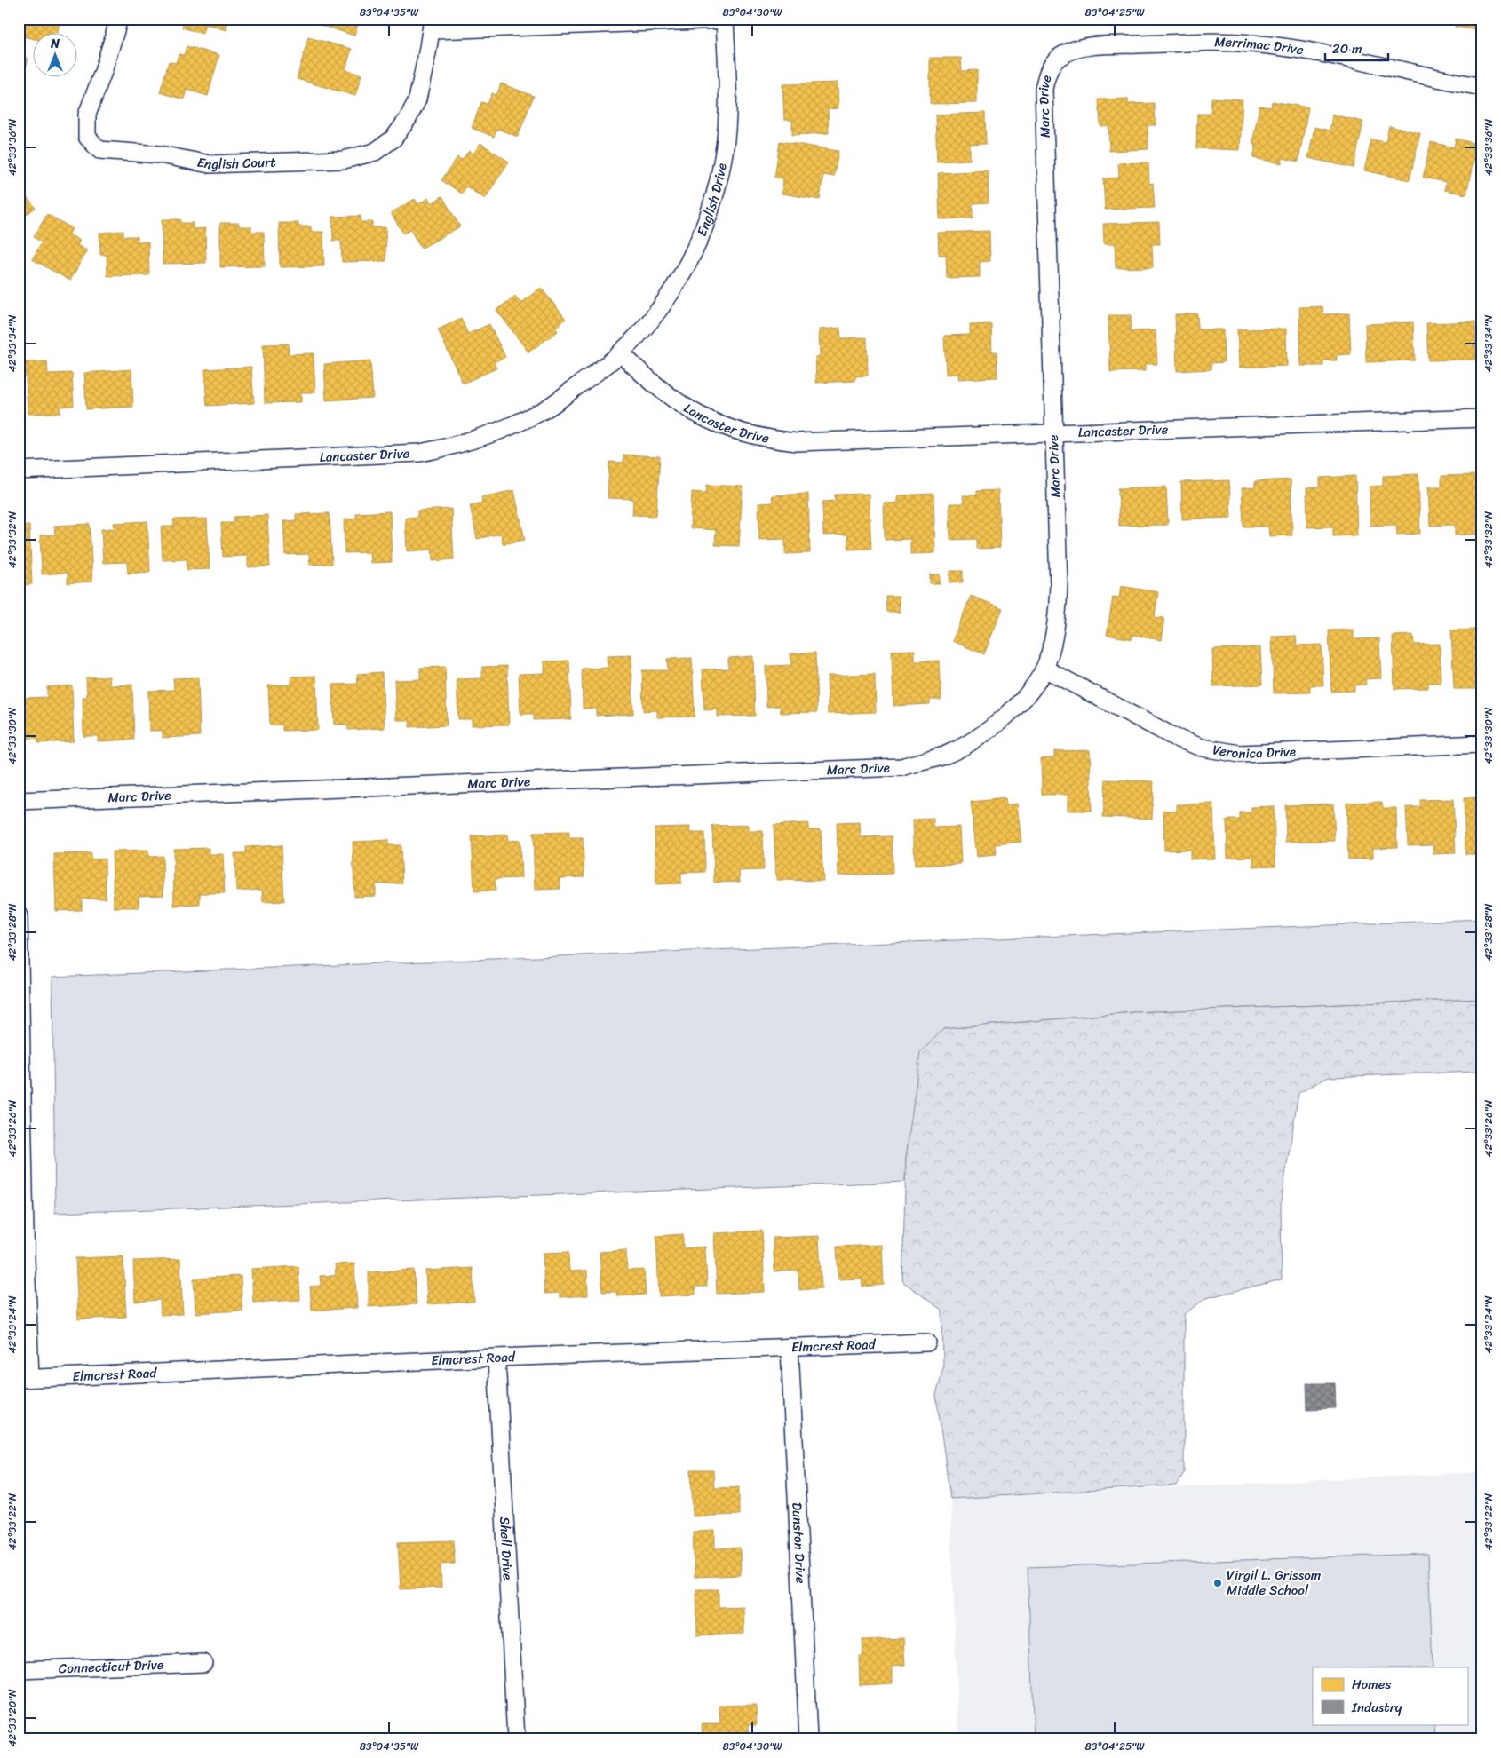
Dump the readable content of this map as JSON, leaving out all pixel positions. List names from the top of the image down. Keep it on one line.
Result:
{"streets":{"street":["Merrimac Drive","Marc Drive","English Court","English Drive","Lancaster Drive","Veronica Drive","Elmcrest Road","Dunston Drive","Shell Drive","Connecticut Drive"]},"crossings":[["Merrimac Drive","Marc Drive"],["Marc Drive","Lancaster Drive"],["Marc Drive","Veronica Drive"],["English Court","English Drive"],["English Drive","Lancaster Drive"],["Elmcrest Road","Dunston Drive"],["Elmcrest Road","Shell Drive"]],"places":["Virgil L. Grissom Middle School"],"legend":["Homes","Industry"],"scale_bar":"20 m","north":"top","coordinates":["83°04'35\"W","83°04'30\"W","83°04'25\"W","42°33'36\"N","42°33'34\"N","42°33'32\"N","42°33'30\"N","42°33'28\"N","42°33'26\"N","42°33'24\"N","42°33'22\"N","42°33'20\"N"]}
